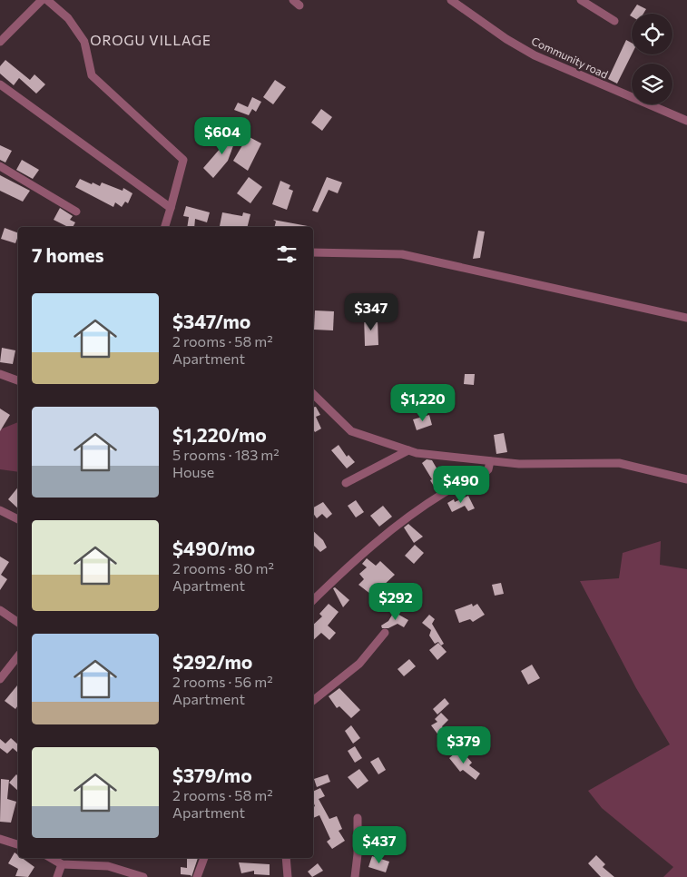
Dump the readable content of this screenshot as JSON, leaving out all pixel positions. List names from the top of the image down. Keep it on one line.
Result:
{"streets":{"street":["Community road"]},"districts":["OROGU VILLAGE"],"page":{"price":["$604","$347","$1,220","$490","$292","$379","$437"],"heading":"7 homes","list":[{"name":"$347/mo","note":"2 rooms · 58 m² · Apartment"},{"name":"$1,220/mo","note":"5 rooms · 183 m² · House"},{"name":"$490/mo","note":"2 rooms · 80 m² · Apartment"},{"name":"$292/mo","note":"2 rooms · 56 m² · Apartment"},{"name":"$379/mo","note":"2 rooms · 58 m² · Apartment"}]}}
